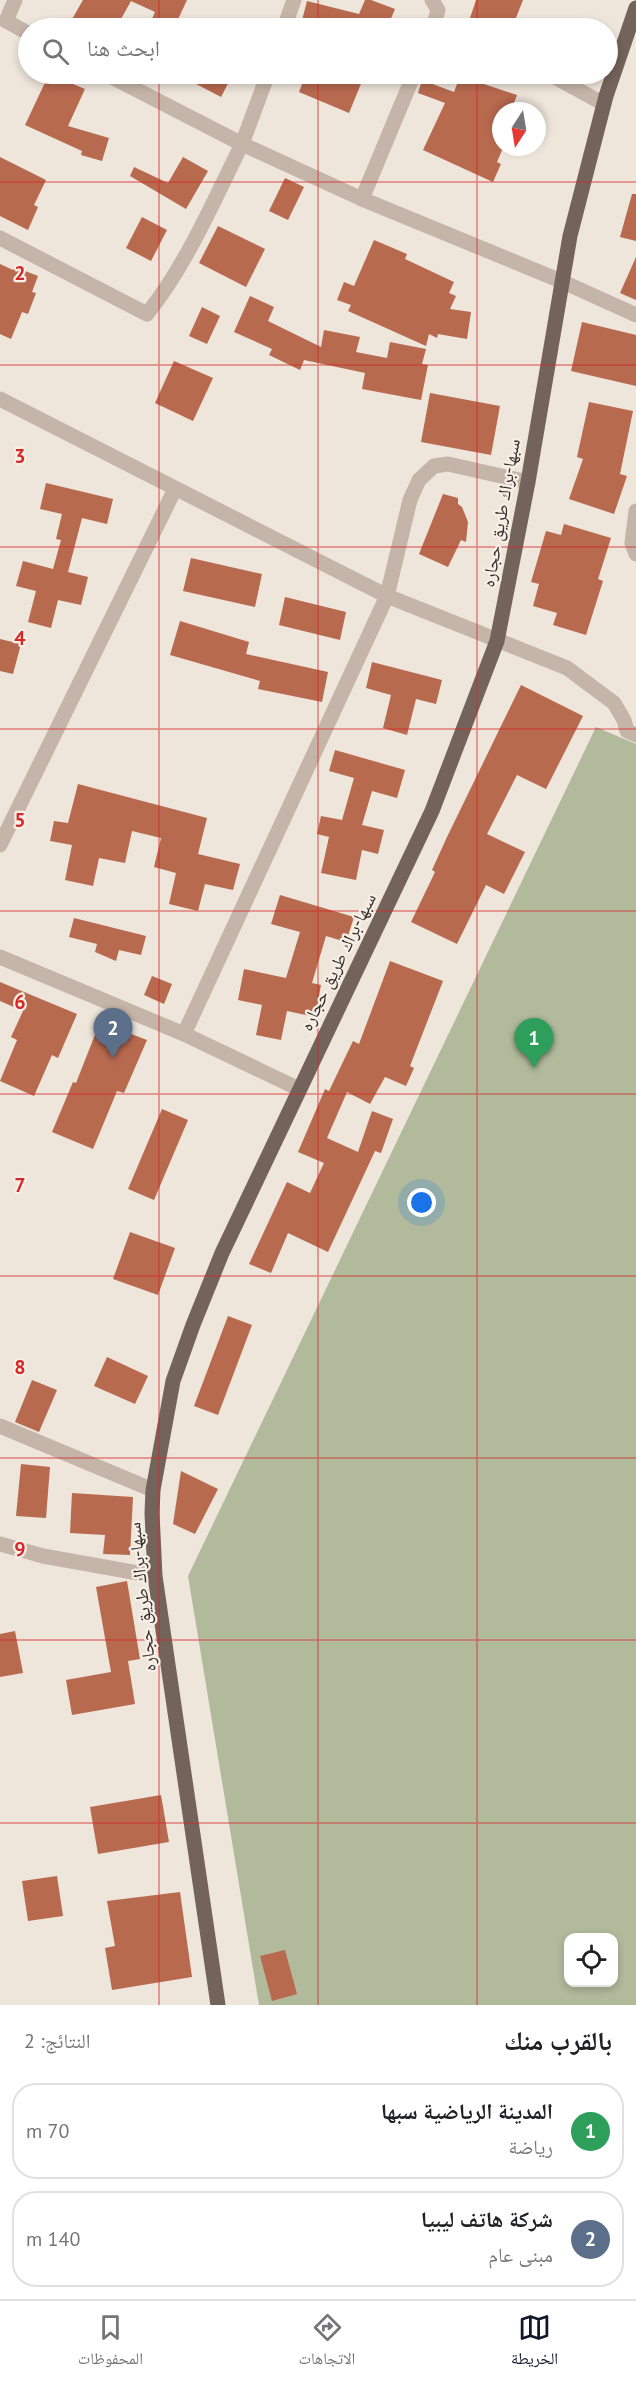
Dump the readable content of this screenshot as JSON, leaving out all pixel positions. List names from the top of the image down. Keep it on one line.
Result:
{"streets":{"main road":["سبها-براك طريق حجاره"]},"north":"bottom","page":{"search":"ابحث هنا","pins":["2","1"],"heading":["بالقرب منك","النتائج: 2"],"list":[{"mark":"1","name":"المدينة الرياضية سبها","note":"رياضة","value":"70 m"},{"mark":"2","name":"شركة هاتف ليبيا","note":"مبنى عام","value":"140 m"}],"nav":["الخريطة","الاتجاهات","المحفوظات"]},"grid":{"rows":["2","3","4","5","6","7","8","9"]}}
